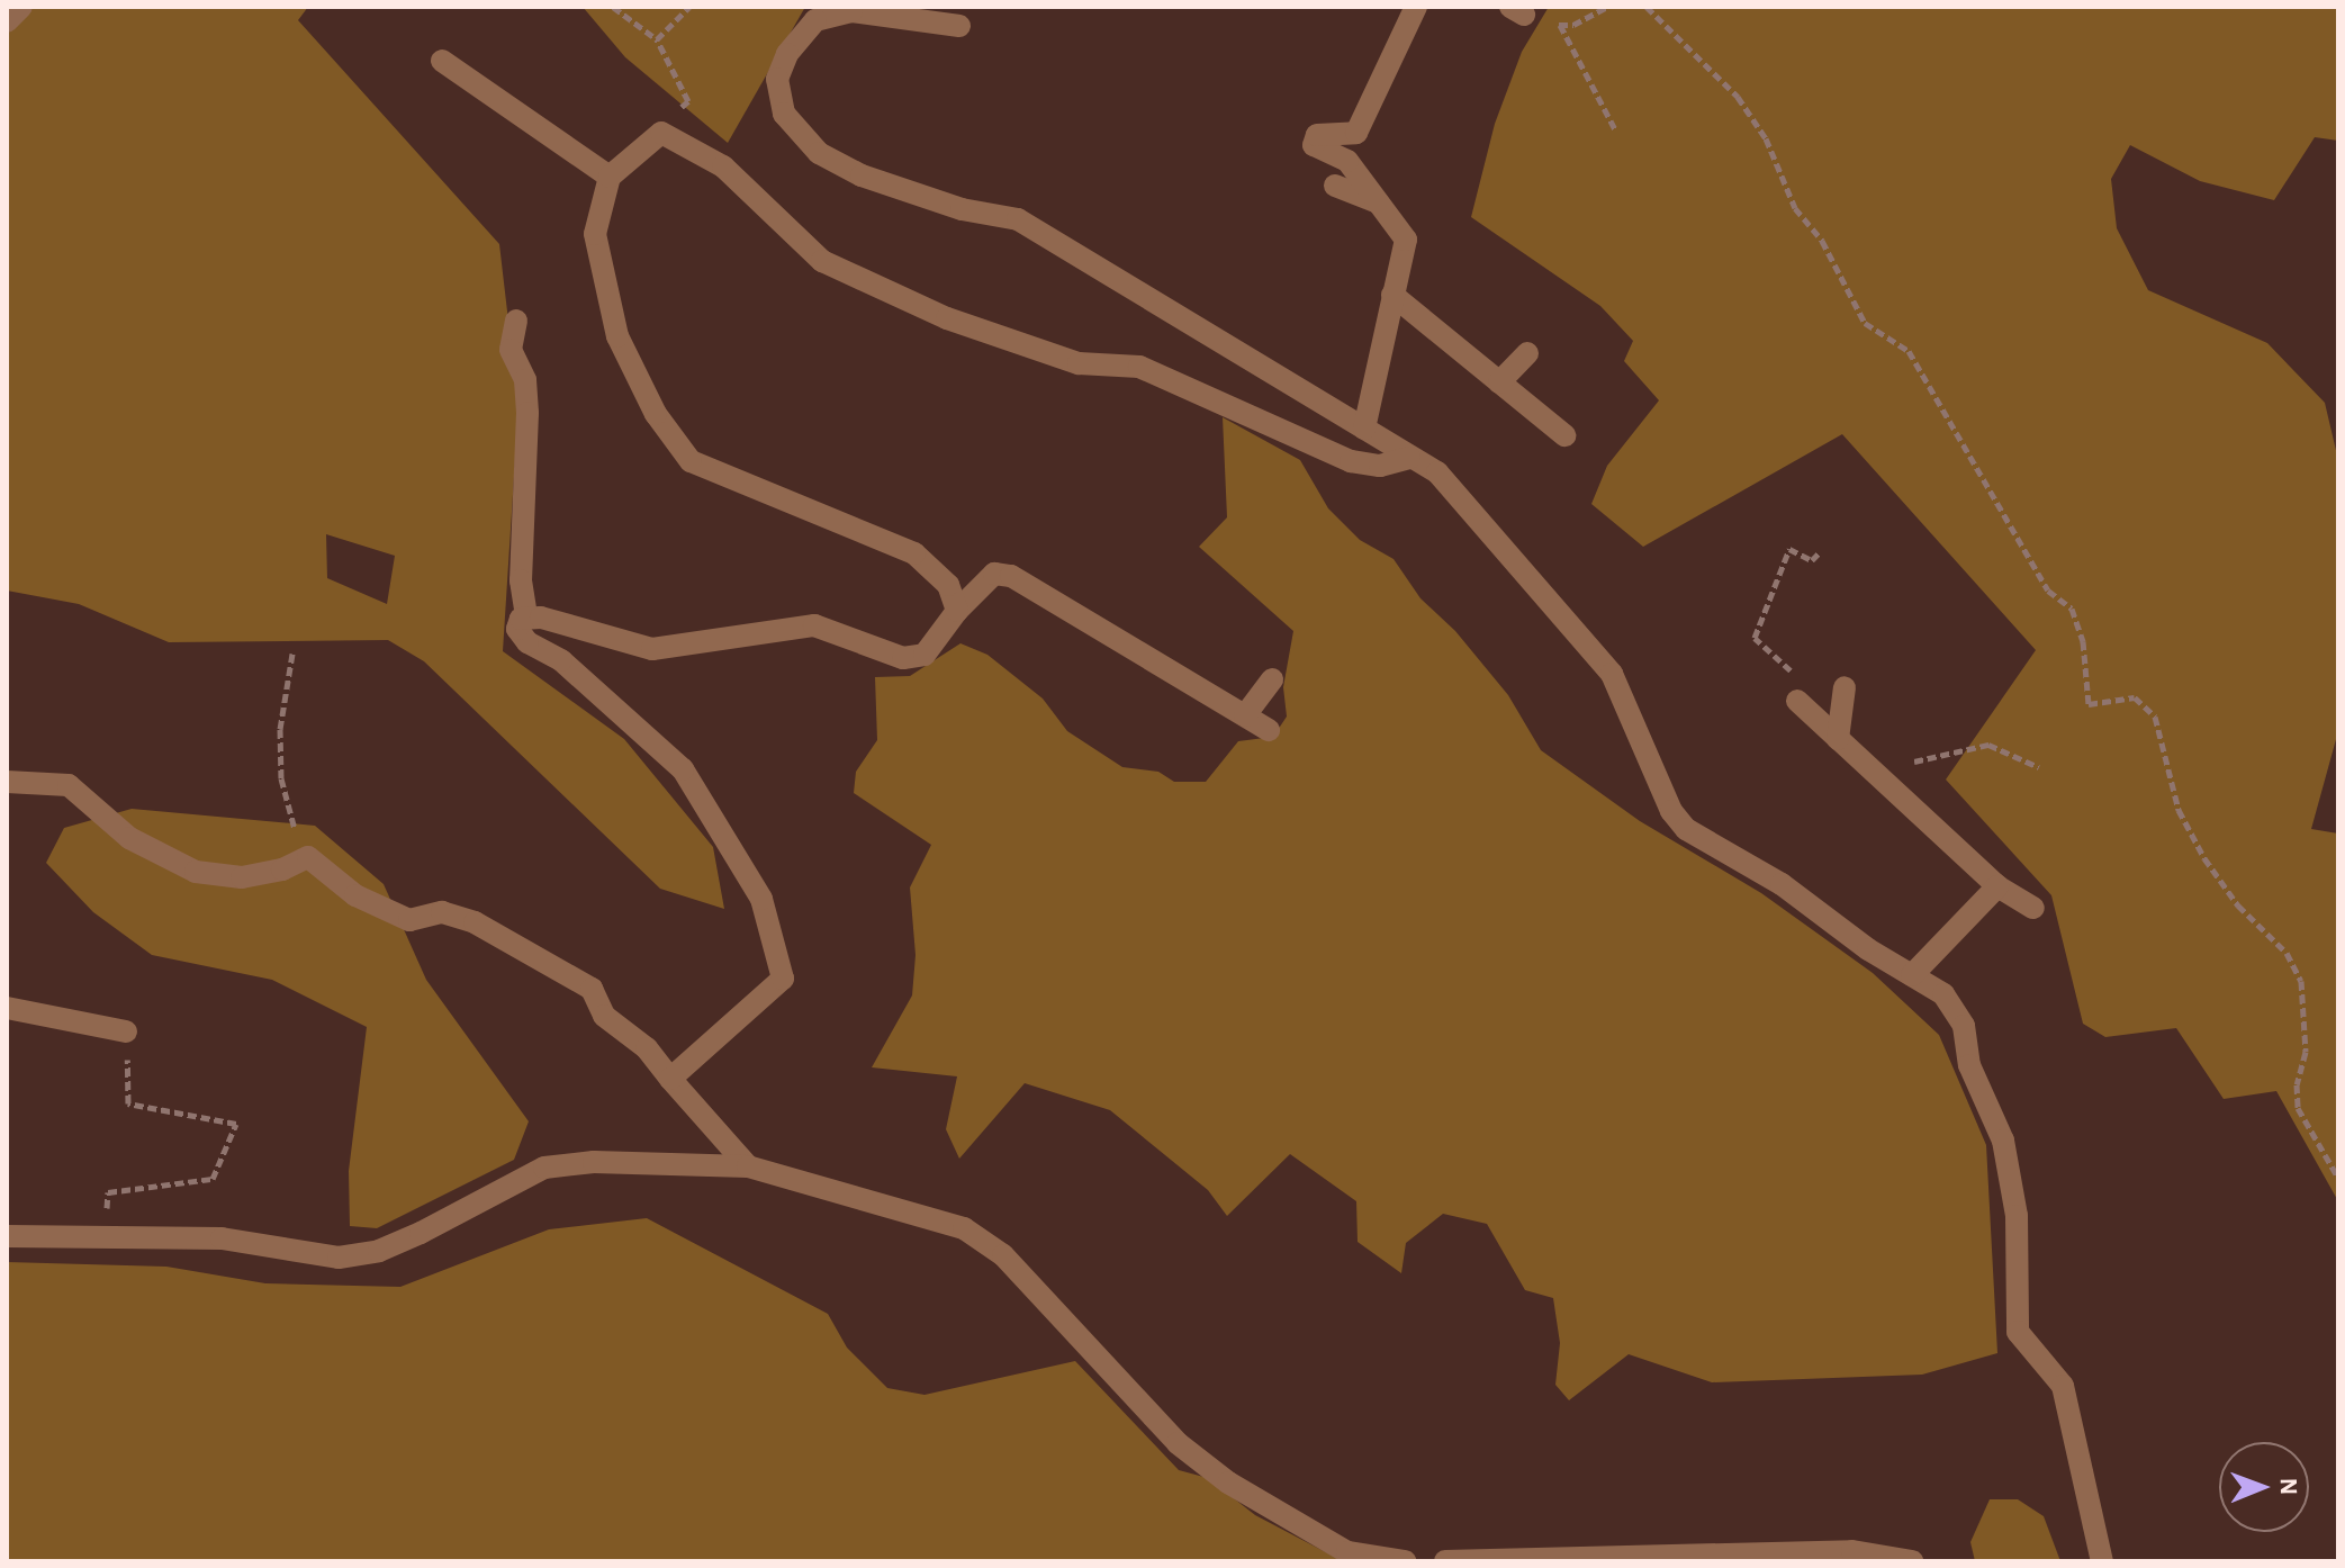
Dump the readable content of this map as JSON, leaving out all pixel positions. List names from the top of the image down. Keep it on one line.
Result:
{"north":"right"}
